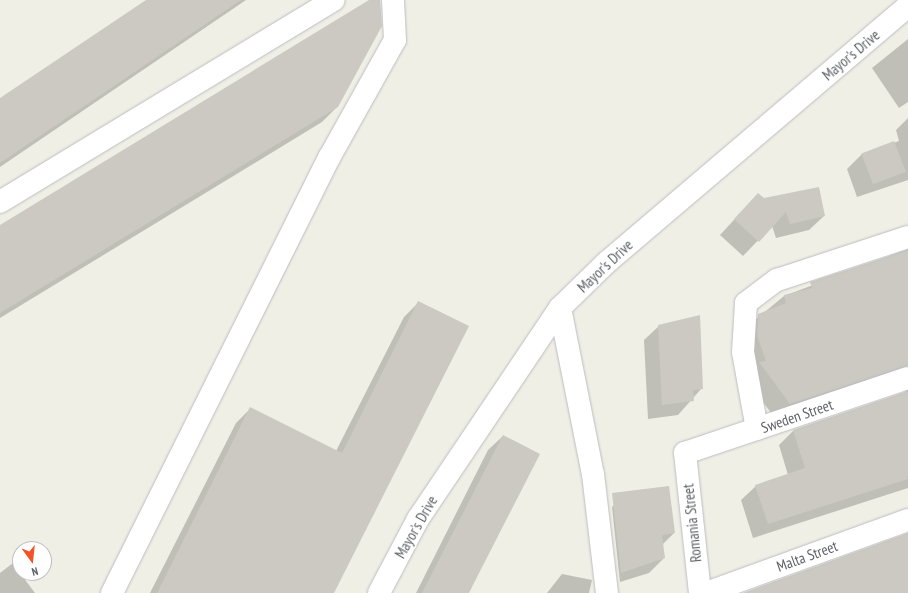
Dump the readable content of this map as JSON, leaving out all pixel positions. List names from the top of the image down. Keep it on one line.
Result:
{"streets":{"street":["Mayor's Drive","Sweden Street","Romania Street","Malta Street"]},"crossings":[["Sweden Street","Romania Street"]],"north":"bottom"}
